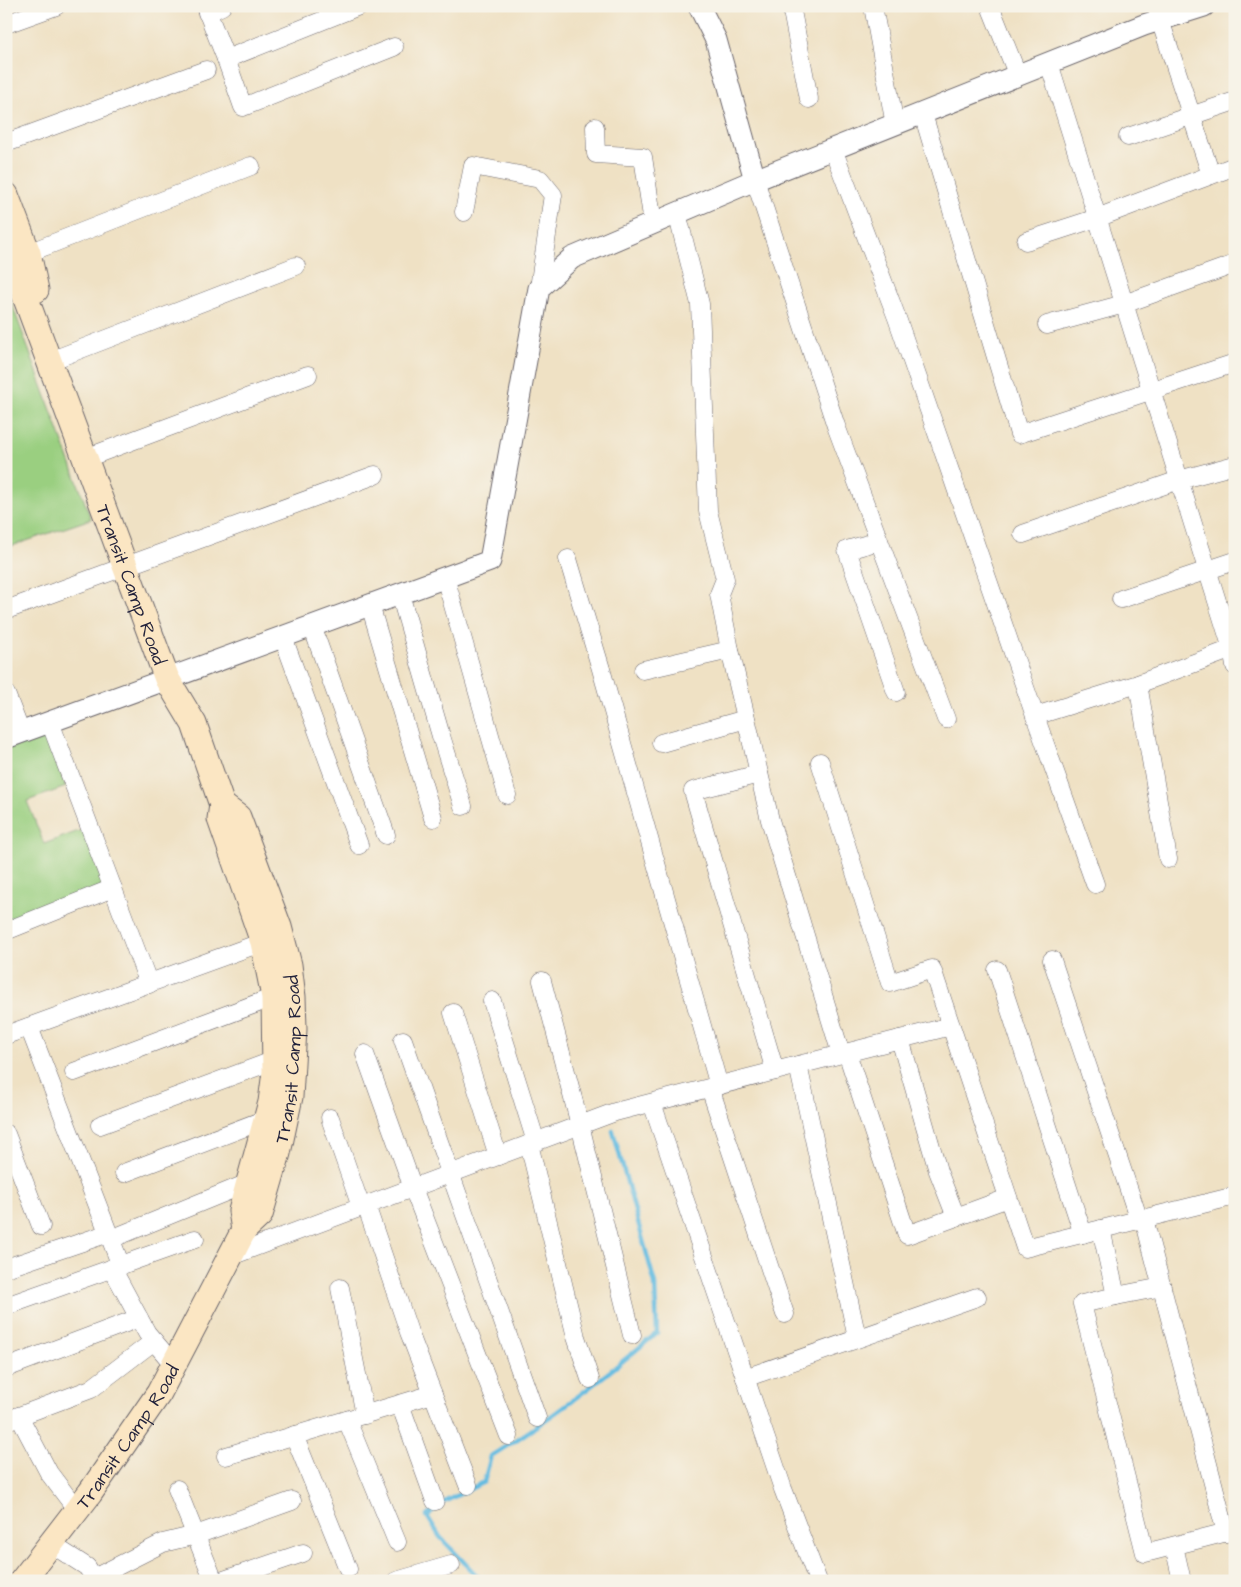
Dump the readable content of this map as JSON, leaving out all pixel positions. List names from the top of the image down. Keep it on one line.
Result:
{"streets":{"main road":["Transit Camp Road"]}}
